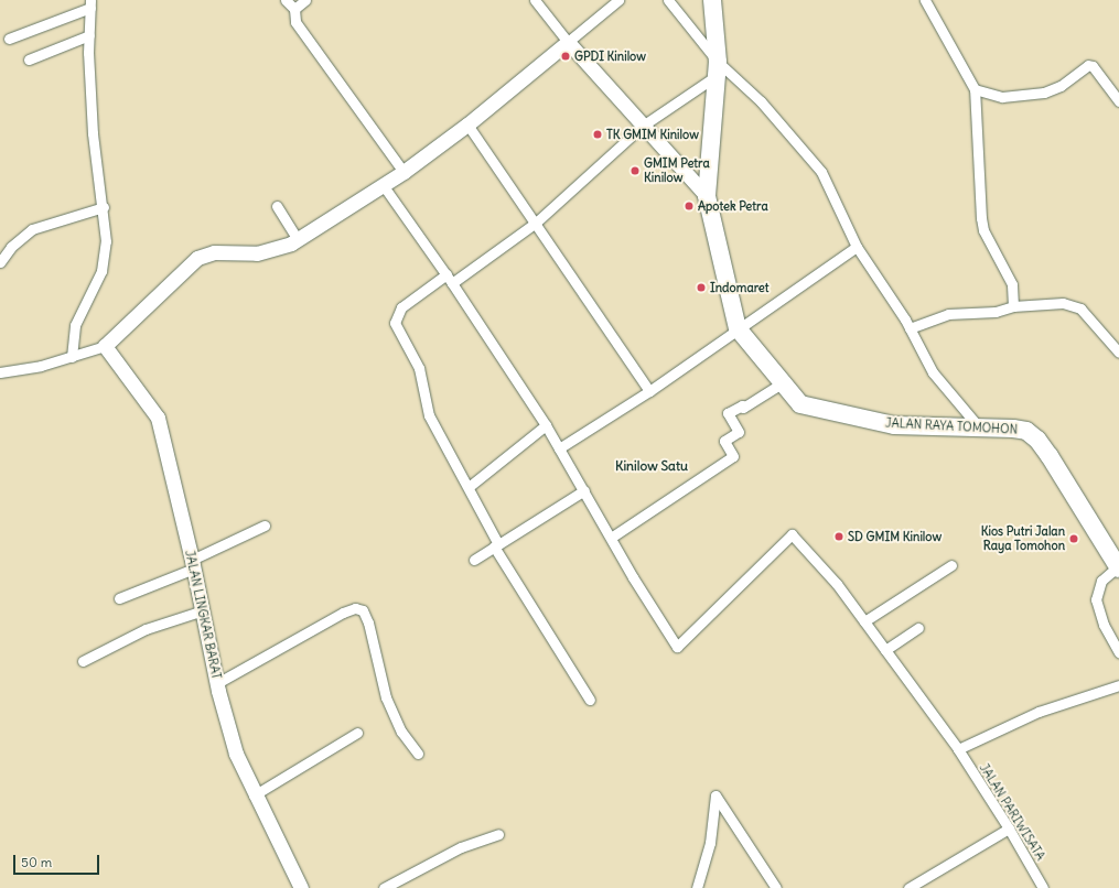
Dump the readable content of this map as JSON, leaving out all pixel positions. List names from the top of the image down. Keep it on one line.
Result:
{"streets":{"highway":["JALAN RAYA TOMOHON"],"street":["JALAN LINGKAR BARAT","JALAN PARIWISATA"]},"districts":["Kinilow Satu"],"places":["GPDI Kinilow","TK GMIM Kinilow","GMIM Petra Kinilow","Apotek Petra","Indomaret","SD GMIM Kinilow","Kios Putri Jalan Raya Tomohon"],"scale_bar":"50 m"}
